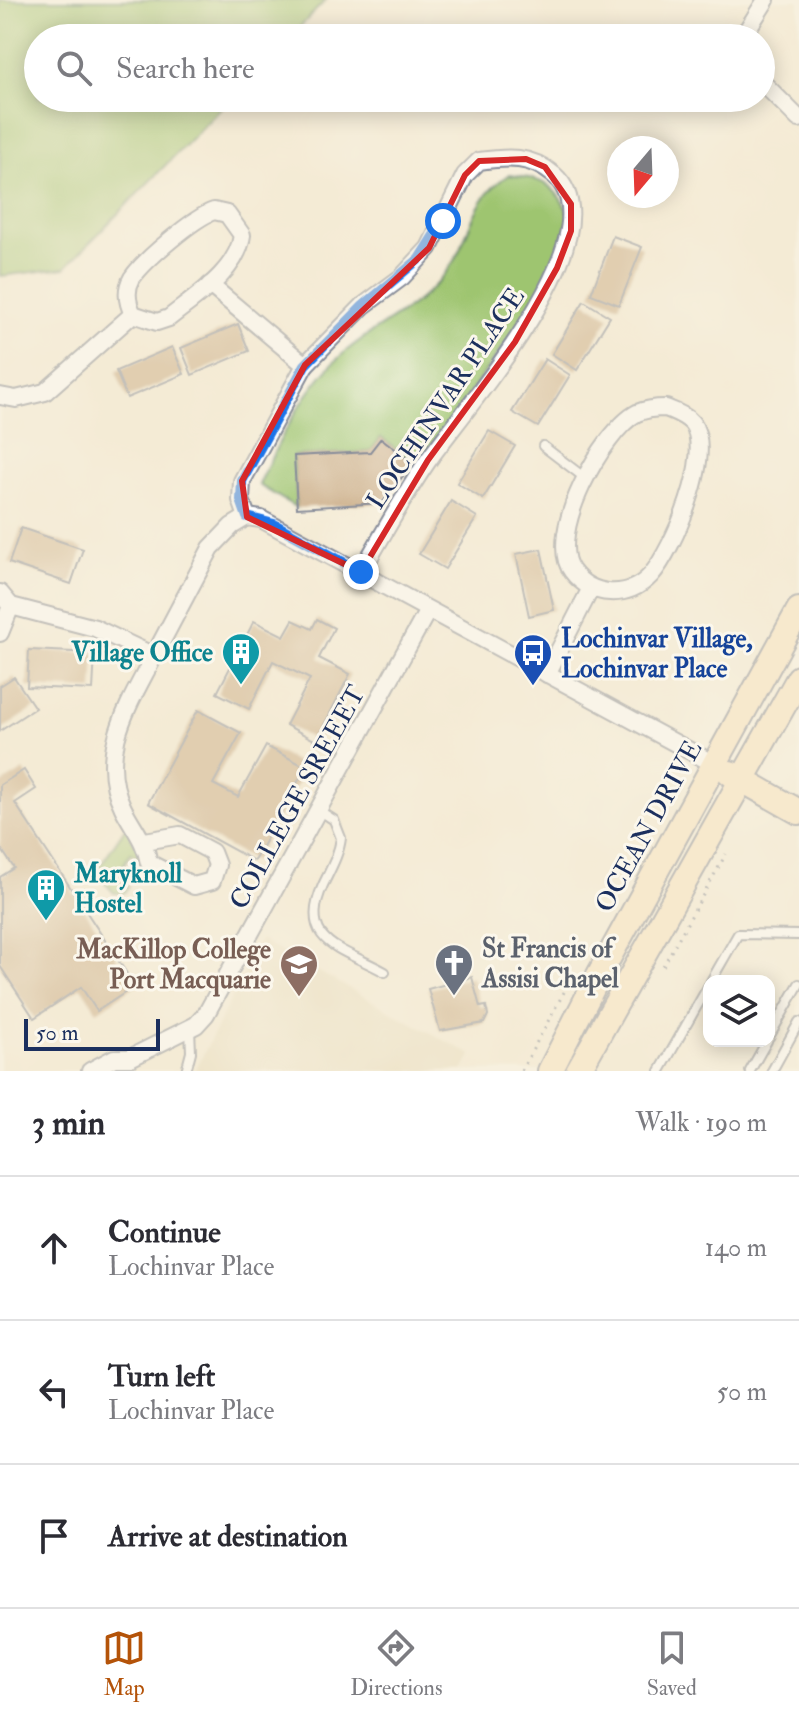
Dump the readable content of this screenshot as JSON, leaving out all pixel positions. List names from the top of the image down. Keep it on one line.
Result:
{"streets":{"main road":["OCEAN DRIVE"],"street":["LOCHINVAR PLACE","COLLEGE SREEET"]},"places":{"building":["Village Office","Maryknoll Hostel"],"bus stop":["Lochinvar Village, Lochinvar Place"],"church":["St Francis of Assisi Chapel"],"school or university":["MacKillop College Port Macquarie"]},"scale_bar":"50 m","north":"bottom","page":{"search":"Search here","scale":"50 m","heading":["3 min","Walk · 190 m"],"list":[["Continue","Lochinvar Place","140 m"],["Turn left","Lochinvar Place","50 m"],"Arrive at destination"],"nav":["Map","Directions","Saved"]}}
